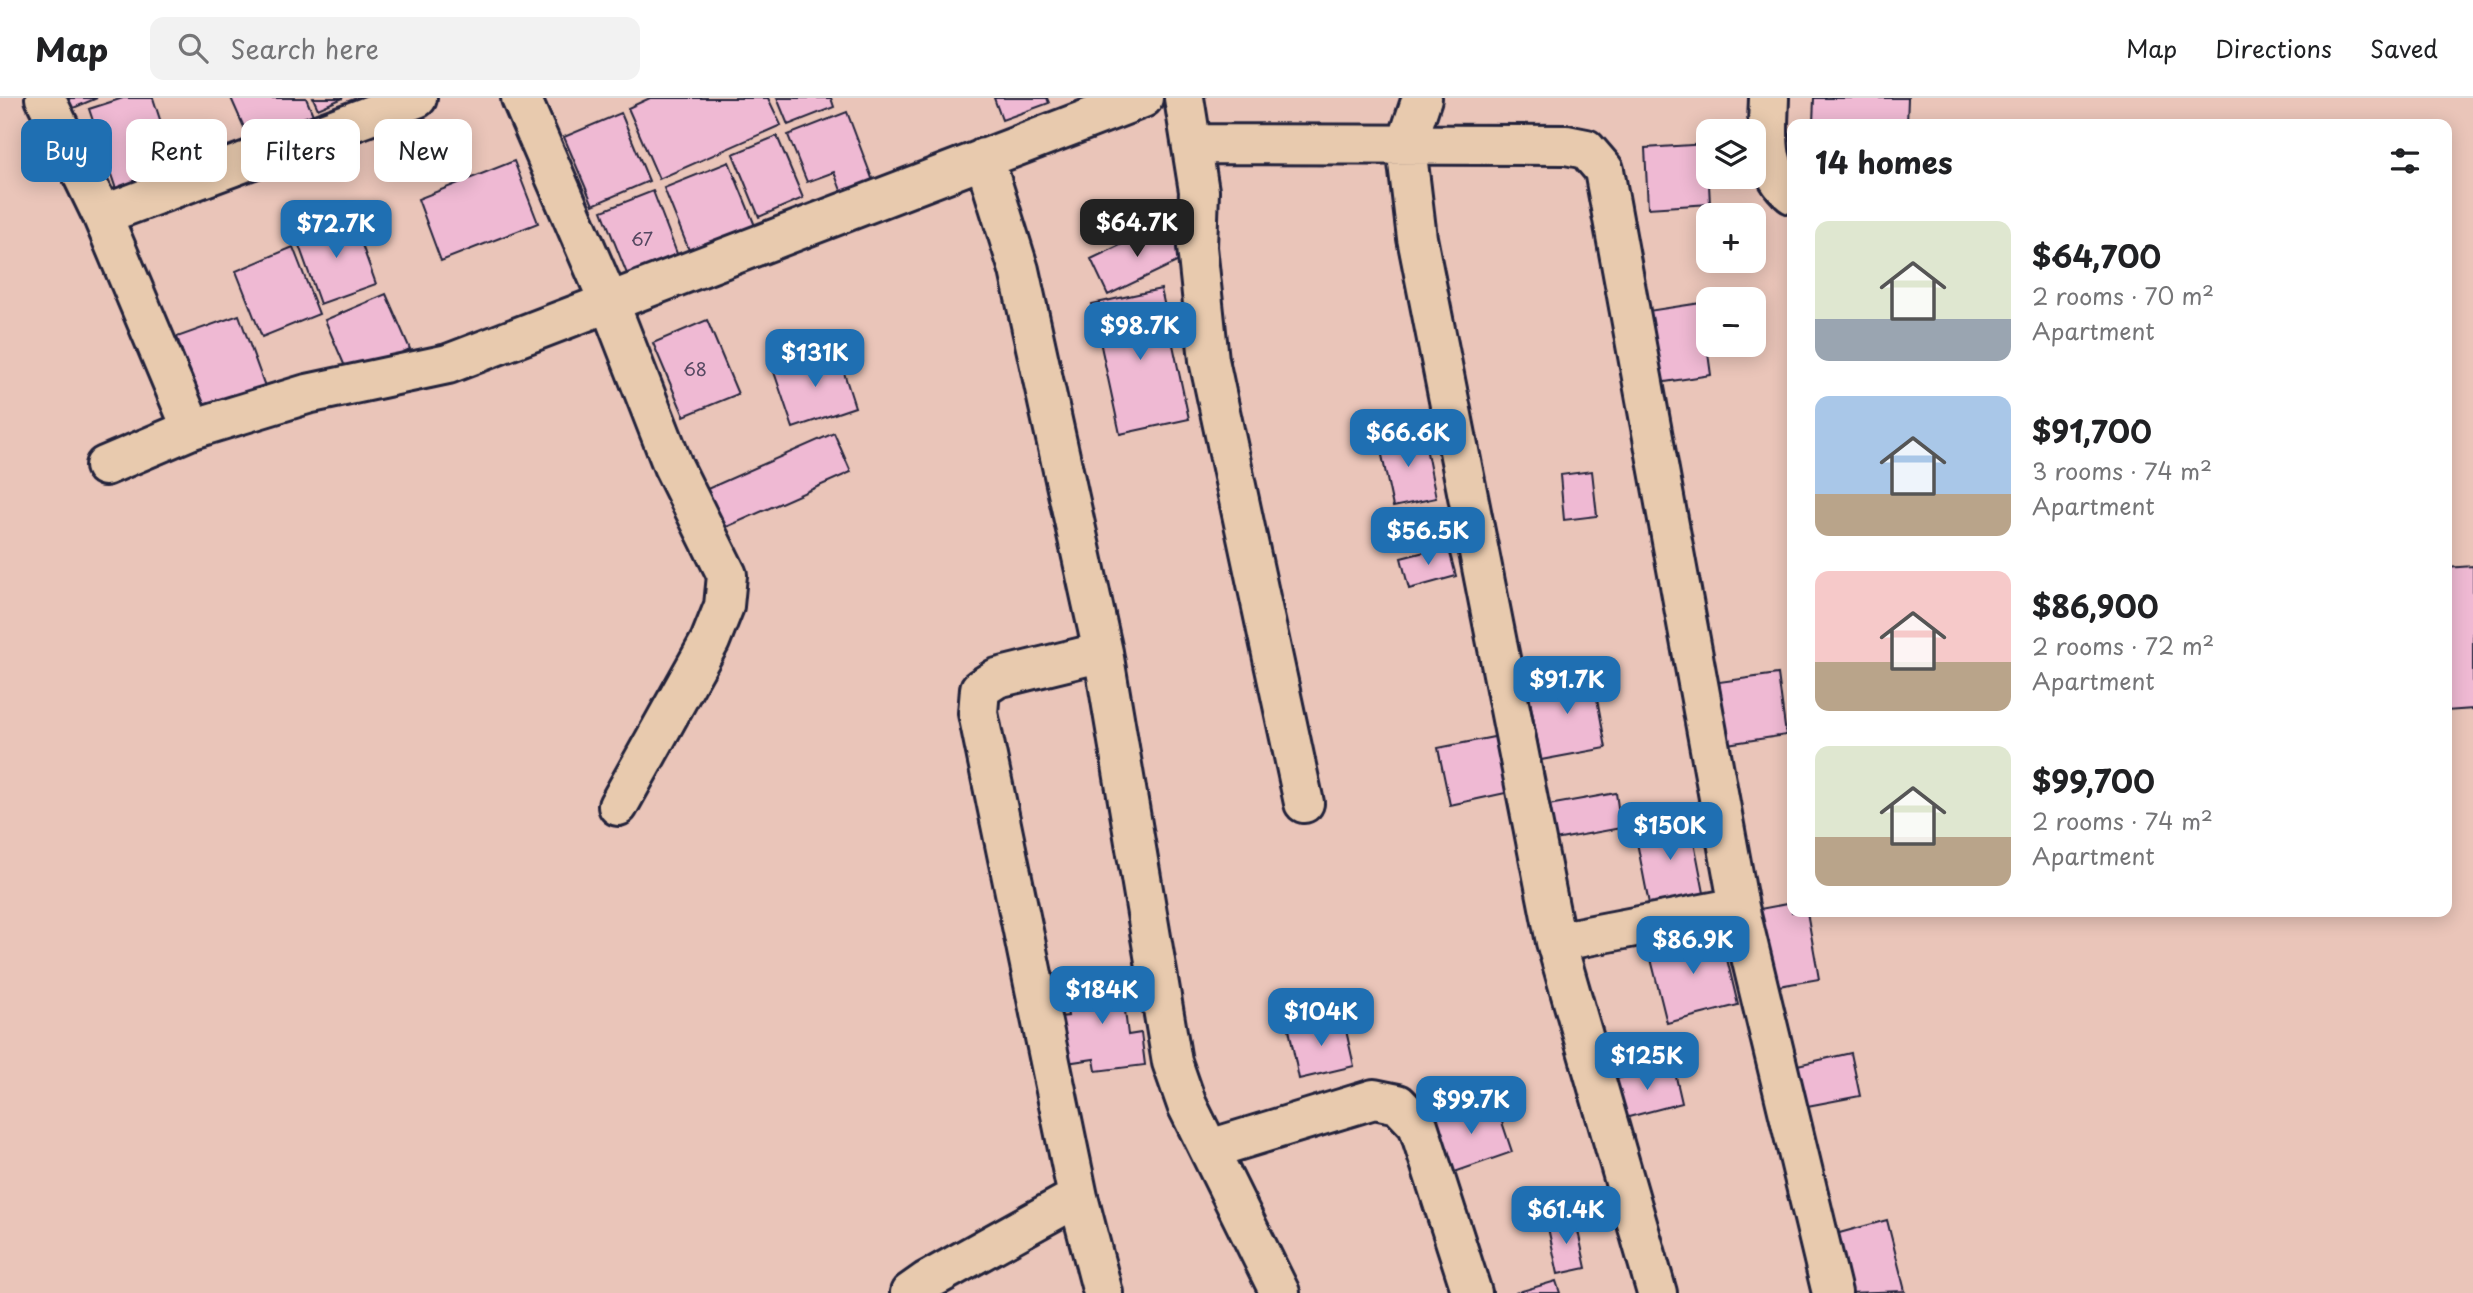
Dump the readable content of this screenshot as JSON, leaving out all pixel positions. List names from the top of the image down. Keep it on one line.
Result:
{"house_numbers":["67","68"],"page":{"header":"Map","search":"Search here","nav":["Map","Directions","Saved"],"map_buttons":["+","−"],"chip":["Buy","Rent","Filters","New"],"heading":"14 homes","price":["$64.7K","$72.7K","$98.7K","$131K","$66.6K","$56.5K","$91.7K","$150K","$86.9K","$184K","$104K","$125K","$99.7K","$61.4K"],"list":[{"name":"$64,700","note":"2 rooms · 70 m² · Apartment"},{"name":"$91,700","note":"3 rooms · 74 m² · Apartment"},{"name":"$86,900","note":"2 rooms · 72 m² · Apartment"},{"name":"$99,700","note":"2 rooms · 74 m² · Apartment"}]}}
